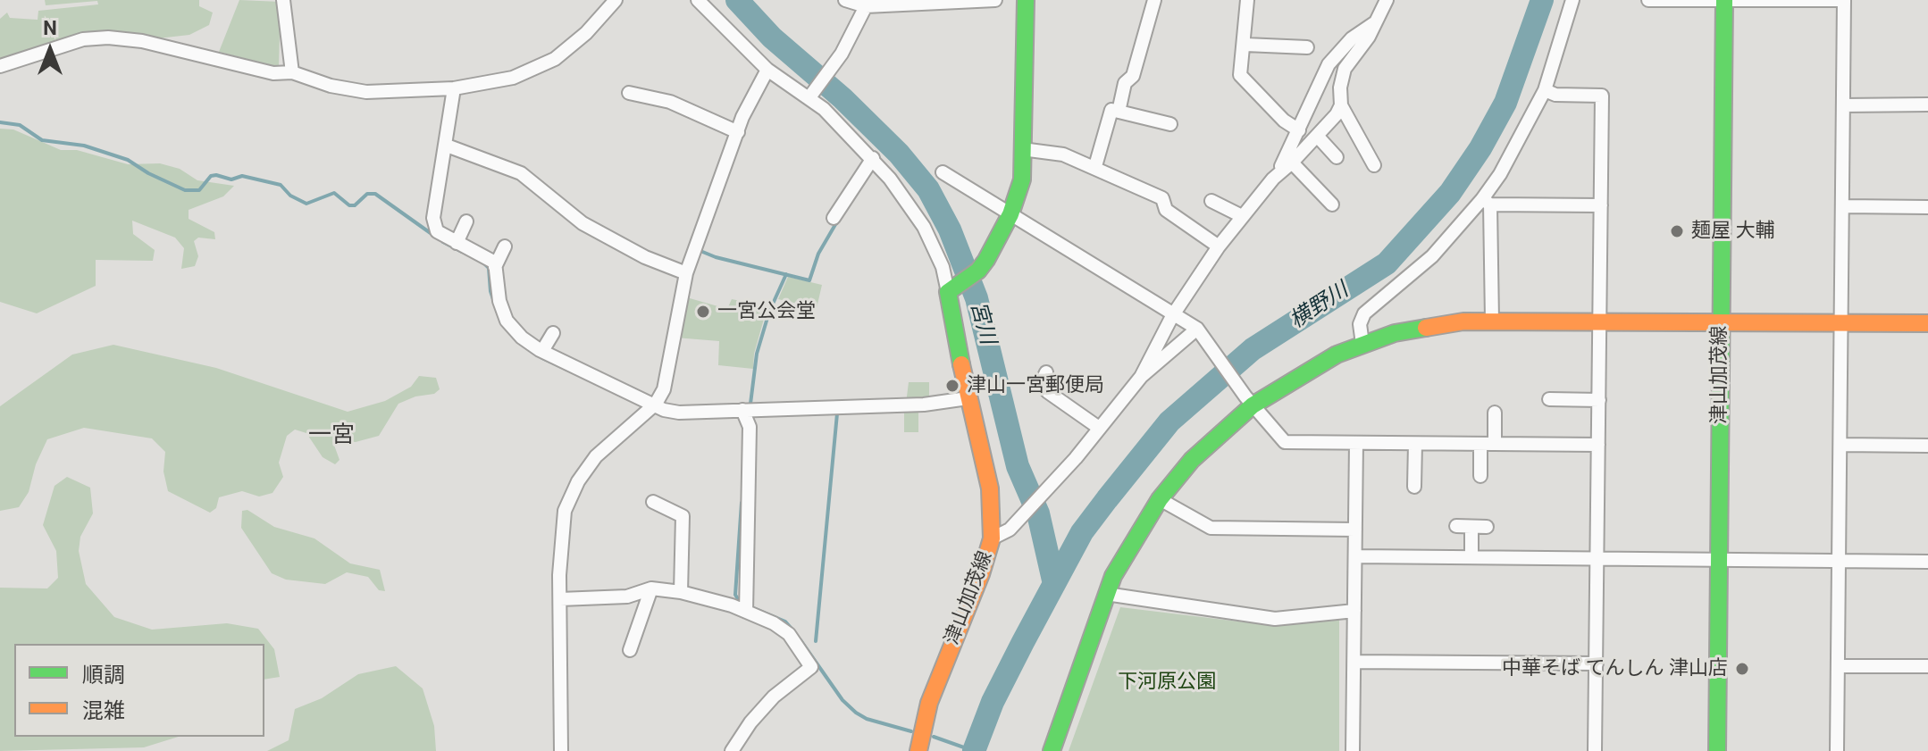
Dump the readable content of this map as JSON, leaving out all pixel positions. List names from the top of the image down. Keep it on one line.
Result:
{"streets":{"main road":["津山加茂線"]},"districts":["一宮"],"water":["横野川","宮川"],"parks":["下河原公園"],"places":["麺屋 大輔","一宮公会堂","津山一宮郵便局","中華そば てんしん 津山店"],"legend":["順調","混雑"],"north":"top"}
